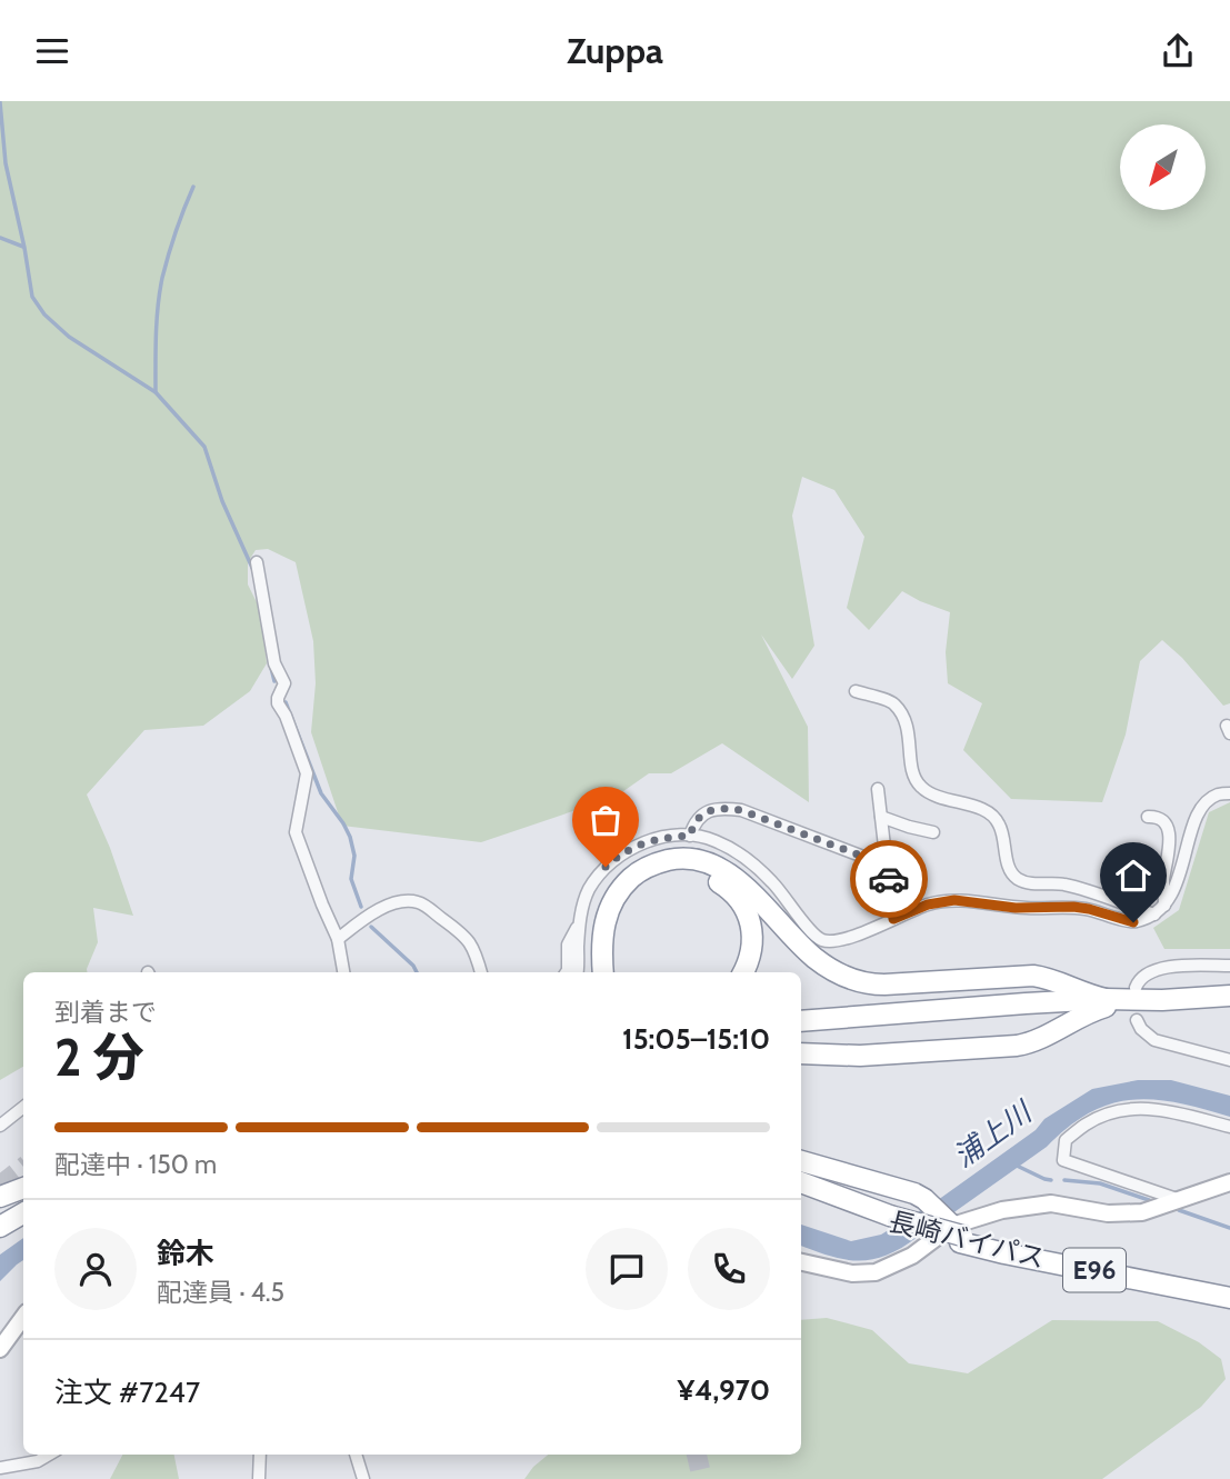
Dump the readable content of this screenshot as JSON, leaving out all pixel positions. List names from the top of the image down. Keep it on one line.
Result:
{"streets":{"highway":["長崎バイパス","E96"]},"water":["浦上川"],"north":"bottom left","page":{"header":"Zuppa","heading":["2 分","到着まで","15:05–15:10"],"panel":["鈴木","配達員 · 4.5","注文 #7247","¥4,970"],"bar":"配達中 · 150 m"}}
